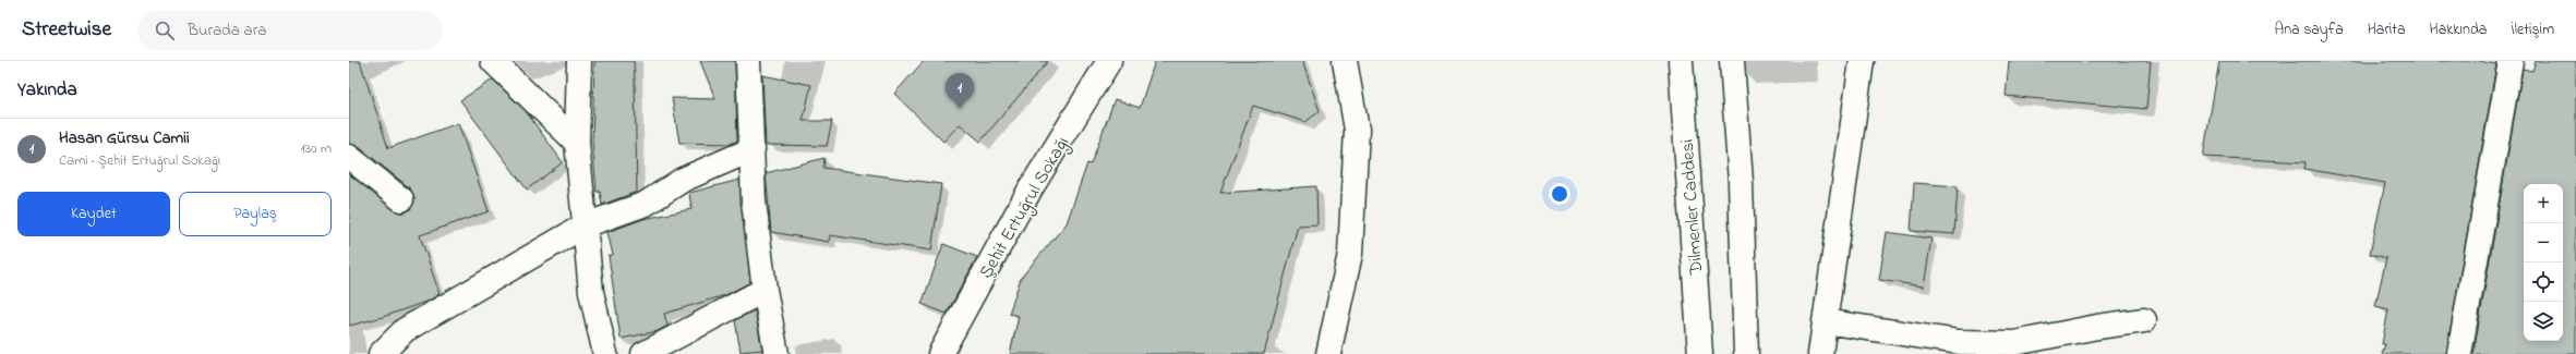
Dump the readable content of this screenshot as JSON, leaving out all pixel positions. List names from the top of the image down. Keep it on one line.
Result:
{"streets":{"street":["Şehit Ertuğrul Sokağı","Dilmenler Caddesi"]},"page":{"header":"Streetwise","search":"Burada ara","nav":["Ana sayfa","Harita","Hakkında","İletişim"],"heading":"Yakında","pins":"1","list":[{"mark":"1","name":"Hasan Gürsu Camii","note":"Cami · Şehit Ertuğrul Sokağı","value":"130 m"}],"buttons":["Kaydet","Paylaş"],"map_buttons":["+","−"]}}
